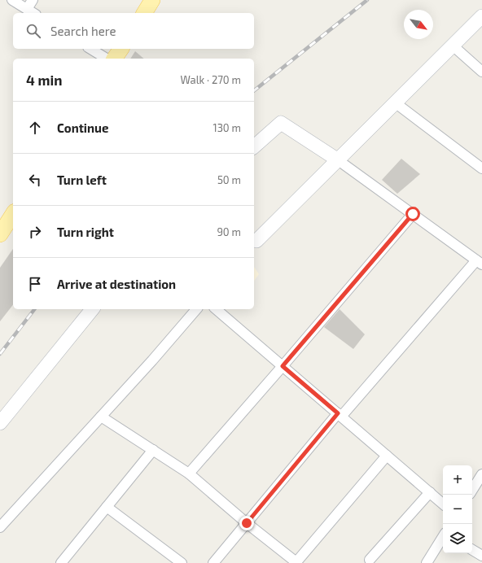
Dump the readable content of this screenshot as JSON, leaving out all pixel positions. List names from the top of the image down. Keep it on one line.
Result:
{"north":"bottom right","page":{"search":"Search here","heading":["4 min","Walk · 270 m"],"list":[["Continue","130 m"],["Turn left","50 m"],["Turn right","90 m"],"Arrive at destination"],"map_buttons":["+","−"]}}
